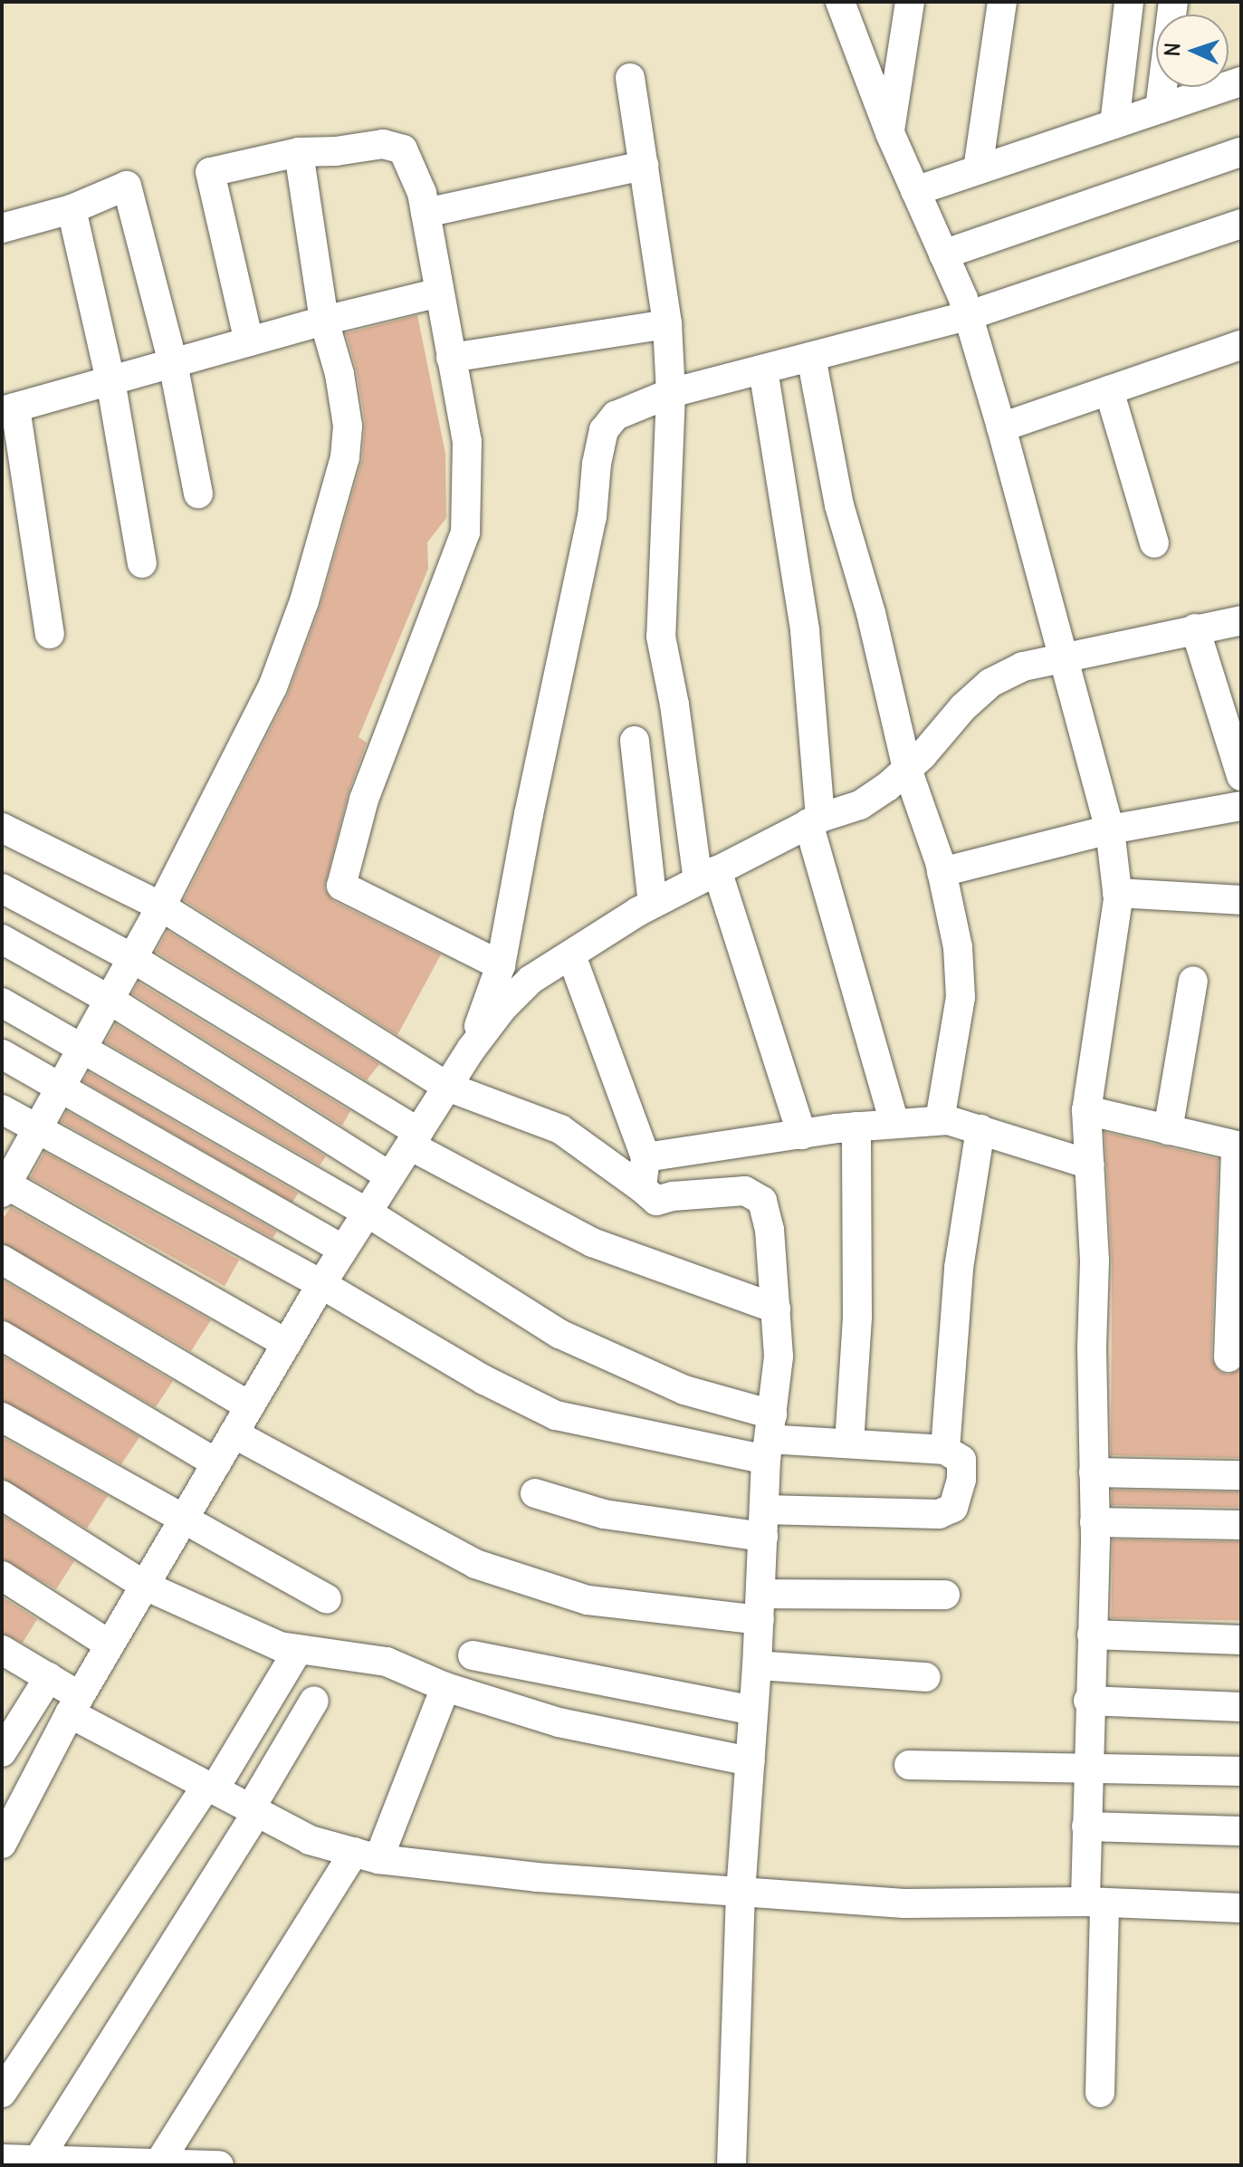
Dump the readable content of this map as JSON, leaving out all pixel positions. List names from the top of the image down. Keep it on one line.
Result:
{"north":"left"}
